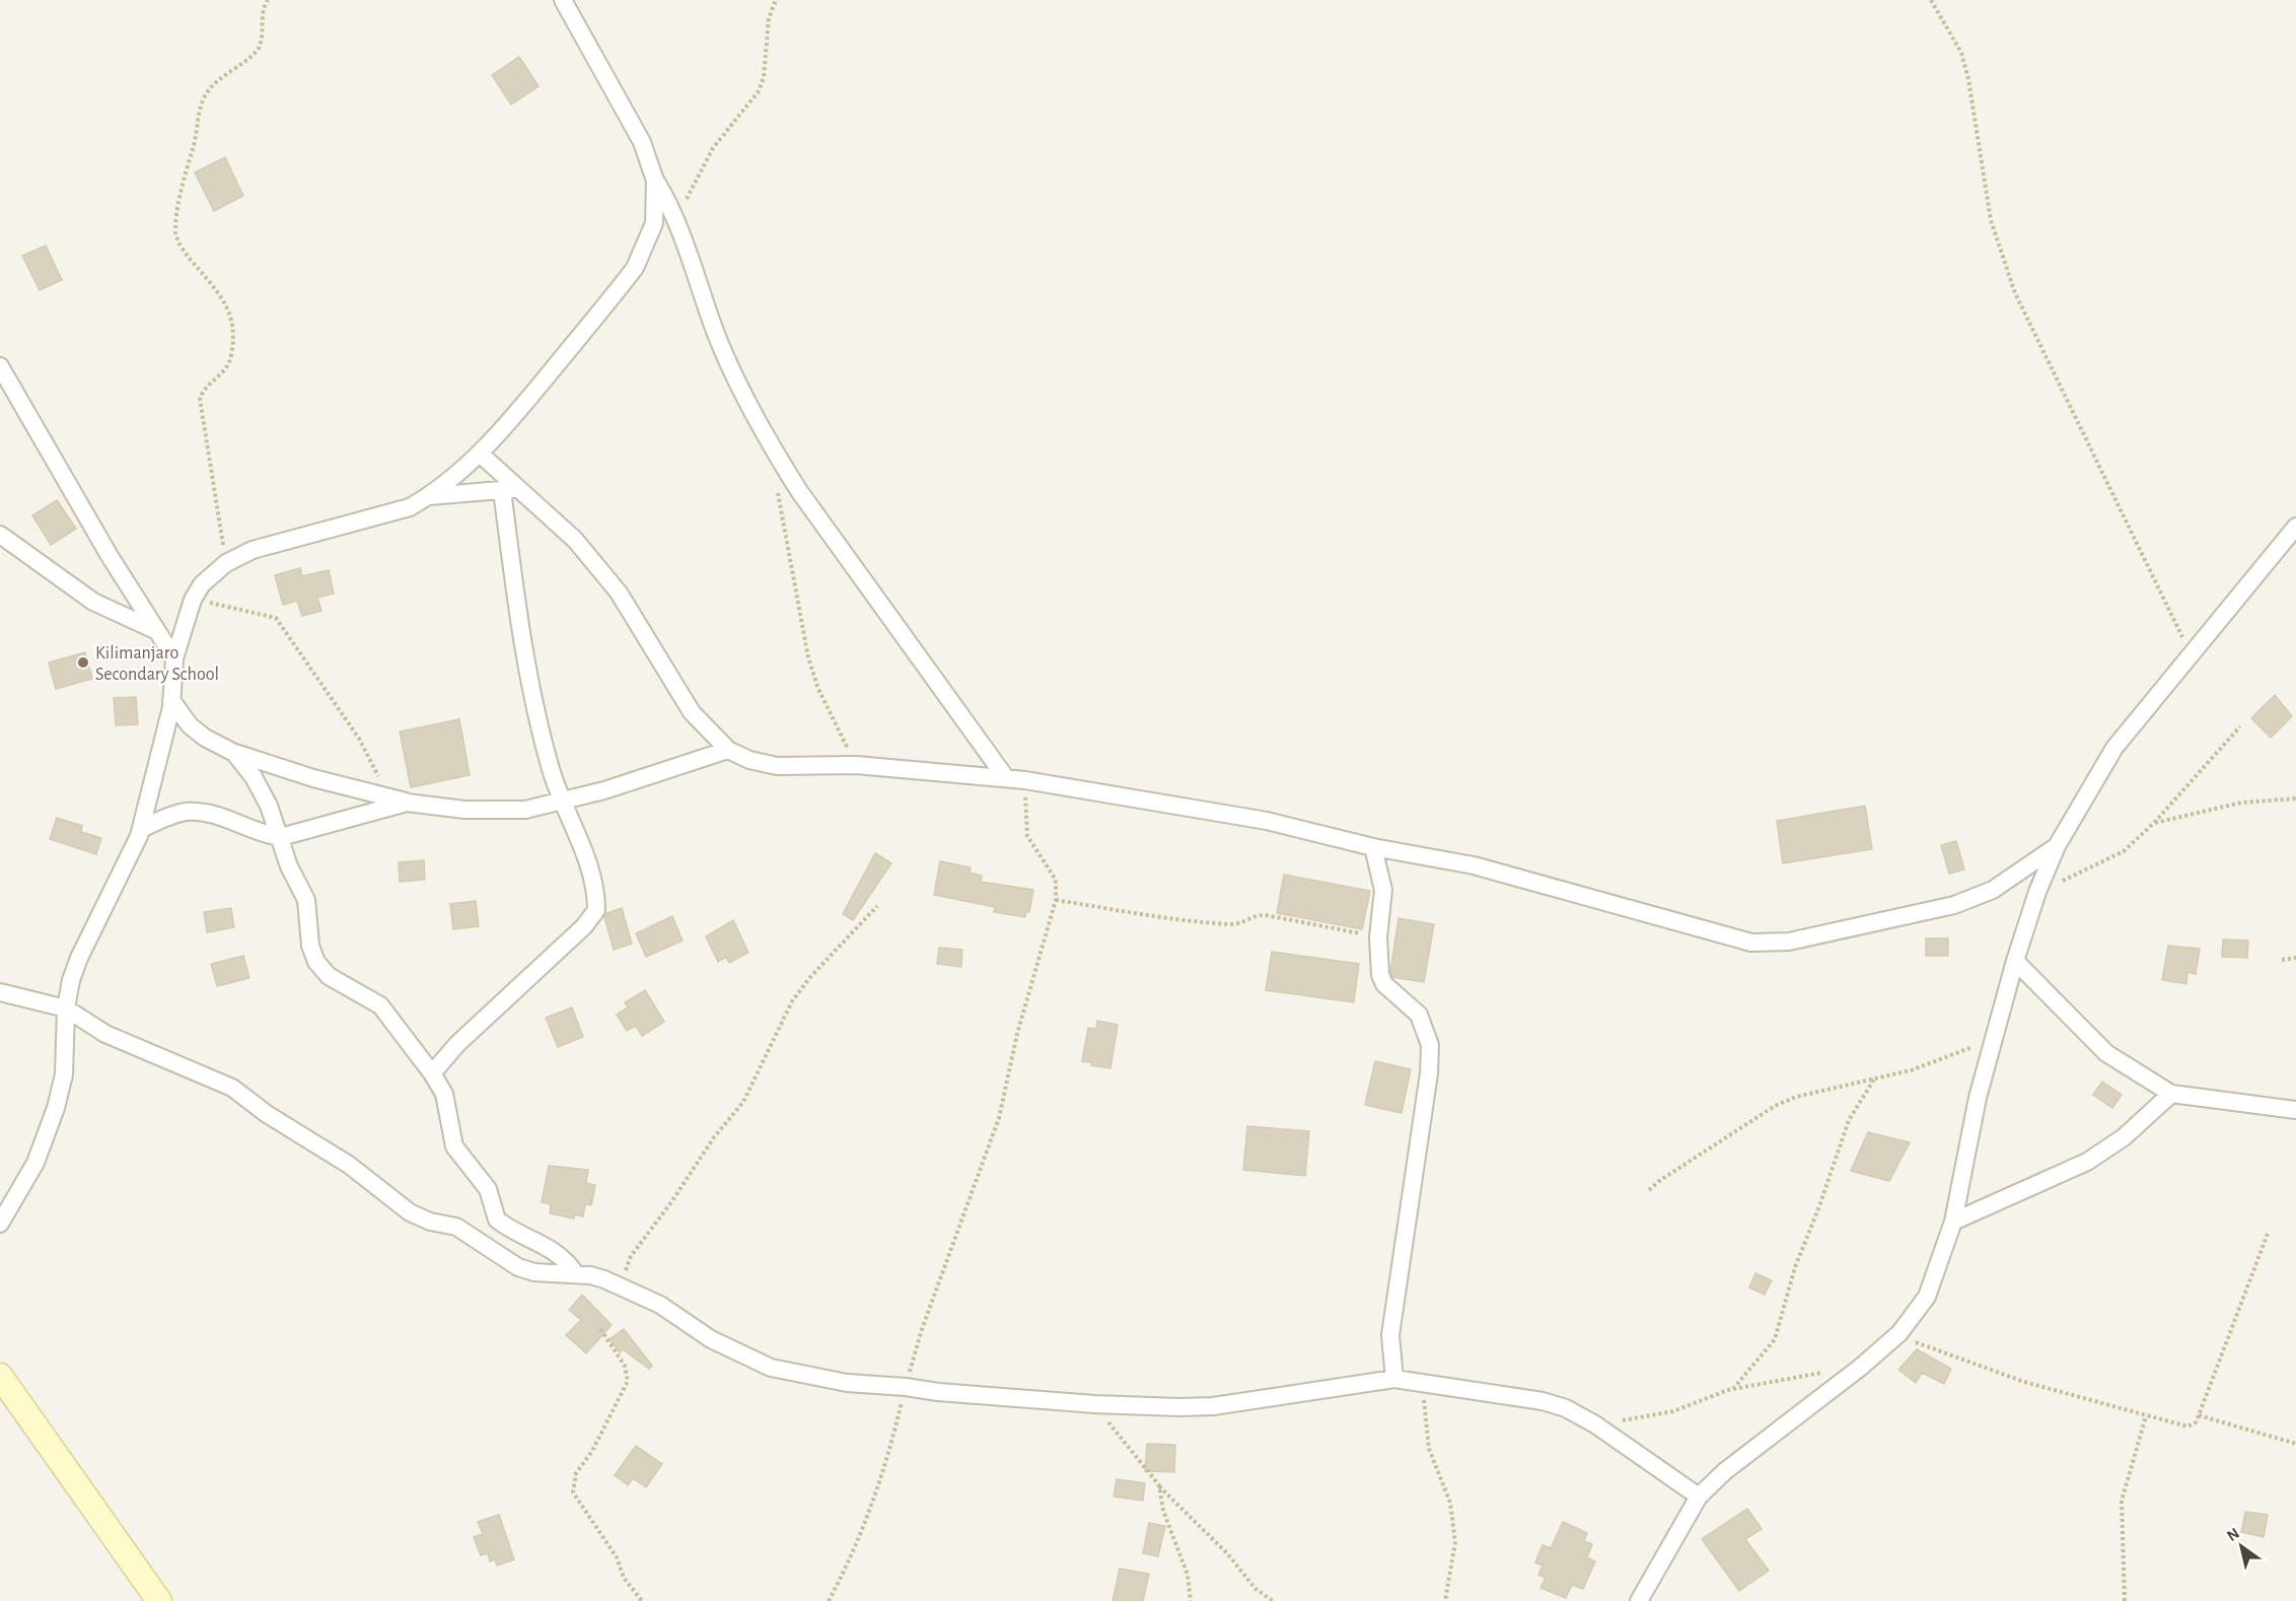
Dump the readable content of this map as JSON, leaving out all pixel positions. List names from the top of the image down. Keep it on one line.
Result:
{"places":["Kilimanjaro Secondary School"],"north":"top left"}
